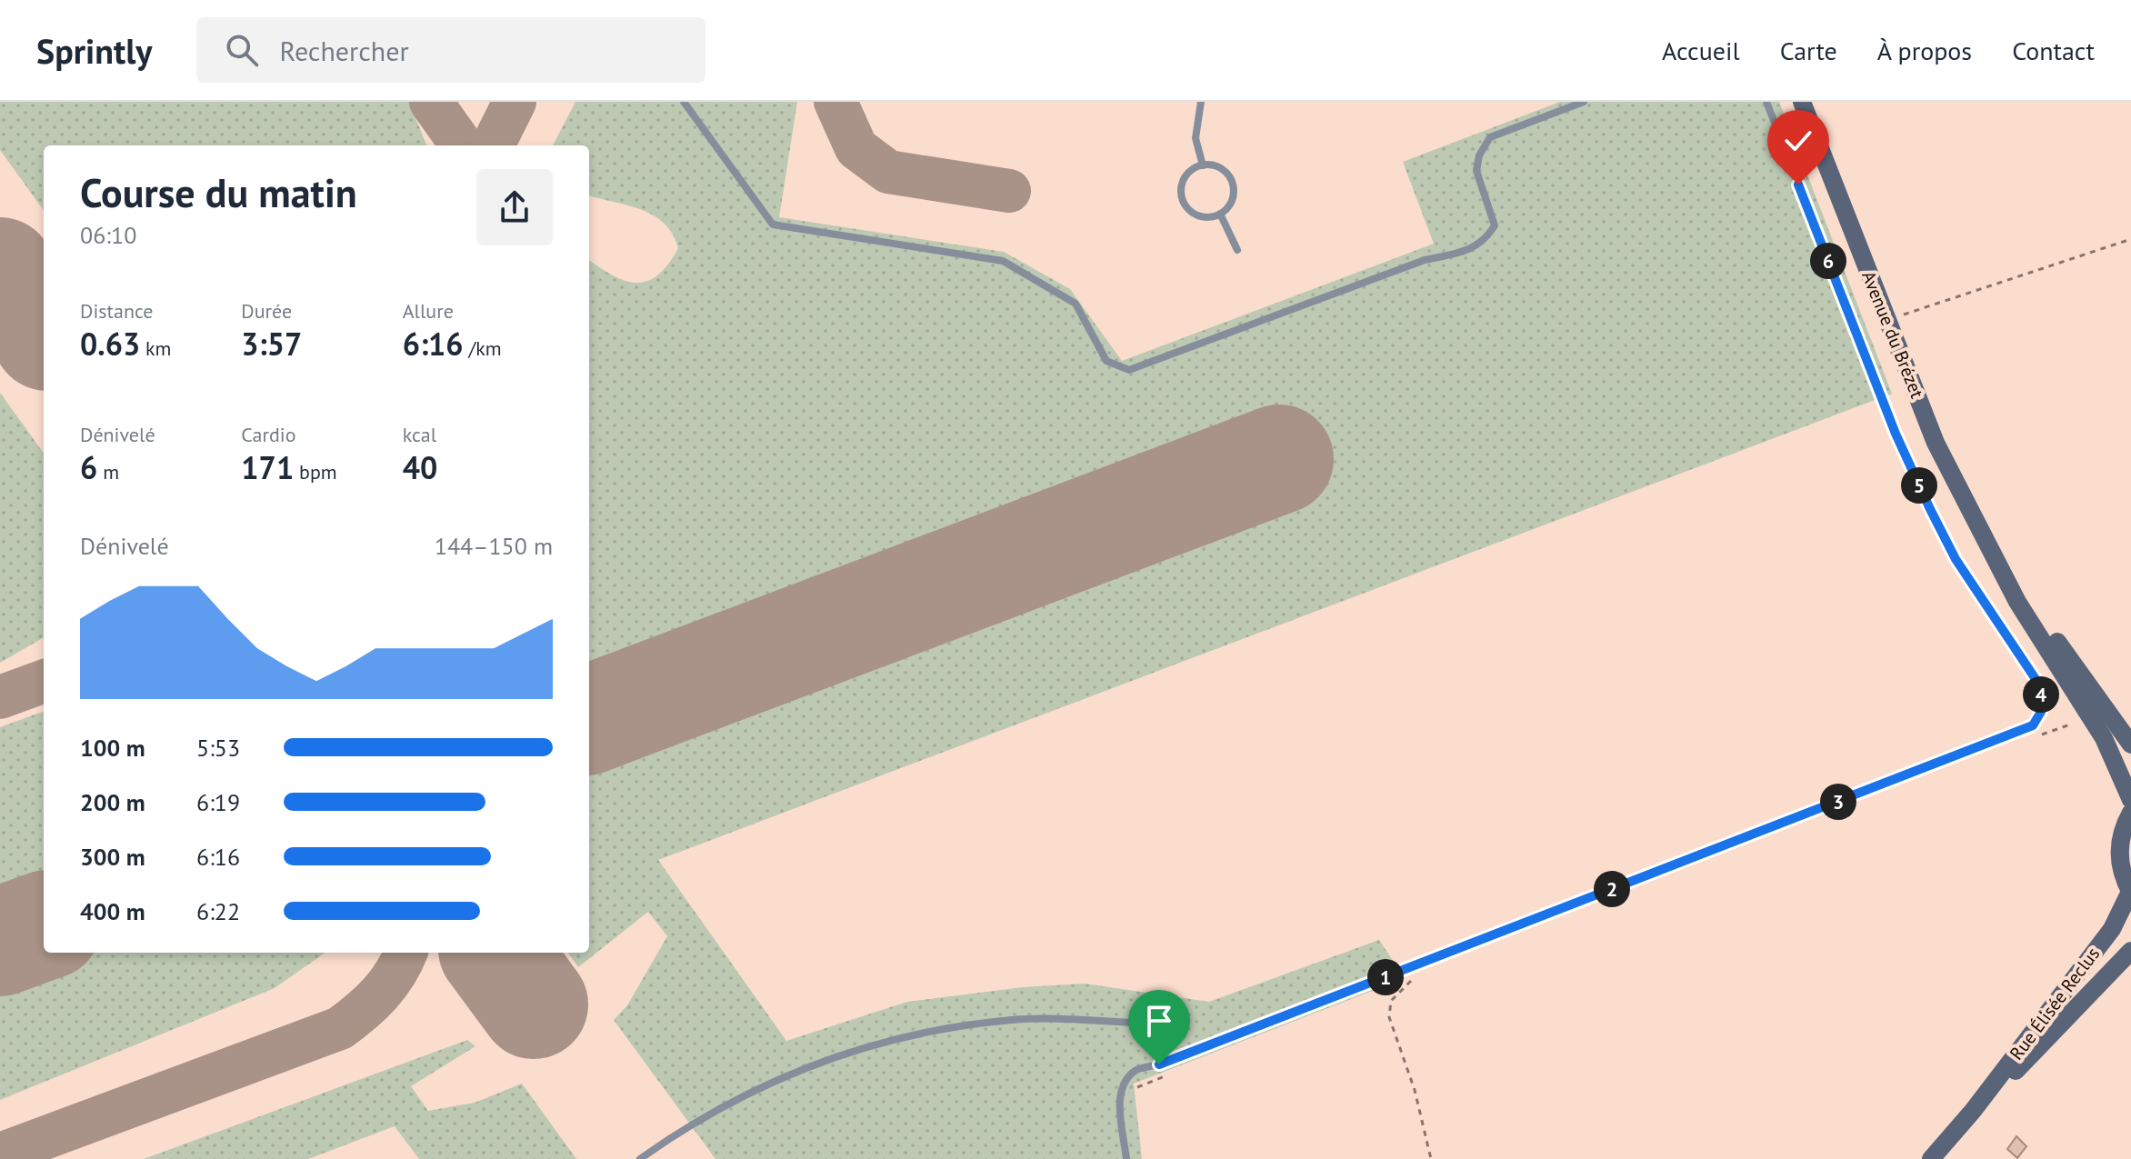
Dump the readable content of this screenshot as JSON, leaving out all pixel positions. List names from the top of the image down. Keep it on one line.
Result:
{"streets":{"main road":["Avenue du Brézet","Rue Élisée Reclus"]},"page":{"header":"Sprintly","search":"Rechercher","nav":["Accueil","Carte","À propos","Contact"],"heading":["Course du matin","06:10"],"pins":["6","5","4","3","2","1"],"stats":[["Distance","0.63 km"],["Durée","3:57"],["Allure","6:16 /km"],["Dénivelé","6 m"],["Cardio","171 bpm"],["kcal","40"]],"chart":["Dénivelé","144–150 m"],"list":[{"name":"100 m","note":"5:53"},{"name":"200 m","note":"6:19"},{"name":"300 m","note":"6:16"},{"name":"400 m","note":"6:22"}]}}
